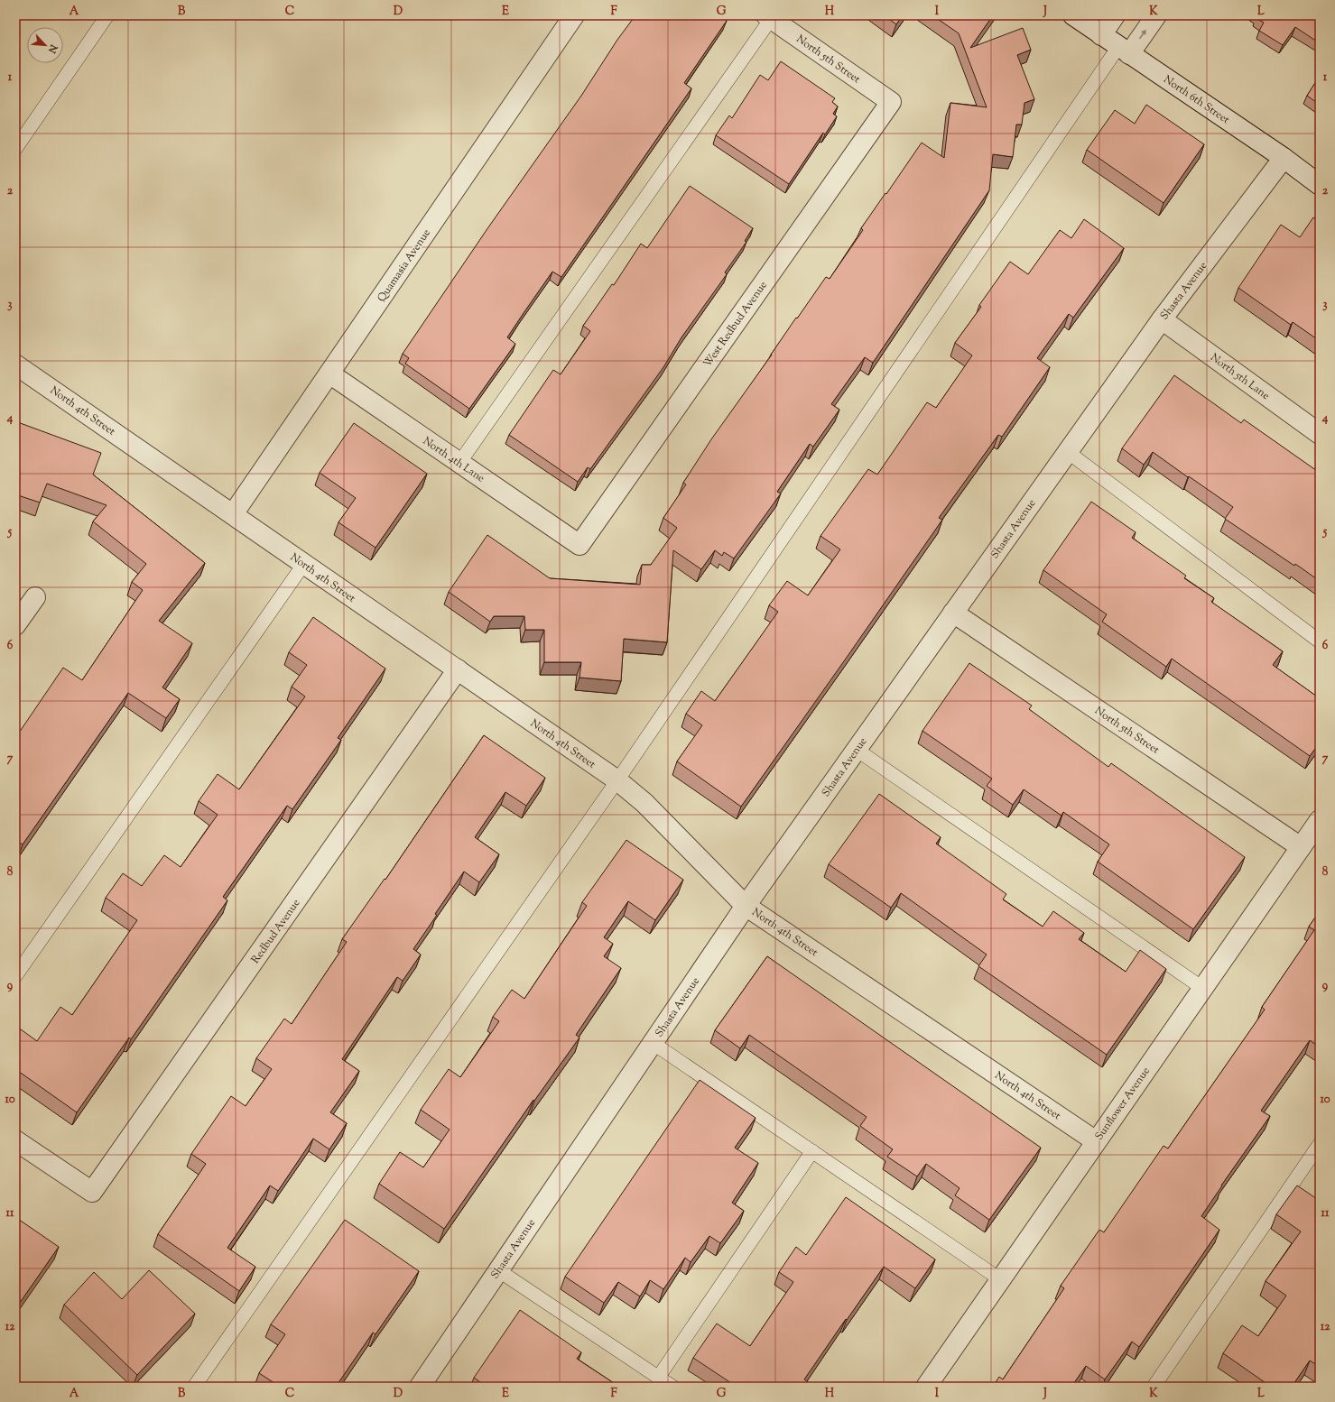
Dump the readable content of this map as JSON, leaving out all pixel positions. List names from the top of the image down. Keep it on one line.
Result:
{"streets":{"street":["North 5th Street","North 6th Street","Quamasia Avenue","Shasta Avenue","West Redbud Avenue","North 5th Lane","North 4th Street","North 4th Lane","Redbud Avenue","Sunflower Avenue"]},"crossings":[["North 5th Street","Shasta Avenue"],["North 5th Street","West Redbud Avenue"],["North 5th Street","Sunflower Avenue"],["North 6th Street","Shasta Avenue"],["Quamasia Avenue","North 4th Street"],["Quamasia Avenue","North 4th Lane"],["Shasta Avenue","North 5th Lane"],["Shasta Avenue","North 4th Street"],["West Redbud Avenue","North 4th Lane"],["North 4th Street","Redbud Avenue"],["North 4th Street","Sunflower Avenue"]],"north":"bottom right","grid":{"columns":["A","B","C","D","E","F","G","H","I","J","K","L"],"rows":["1","2","3","4","5","6","7","8","9","10","11","12"]}}
